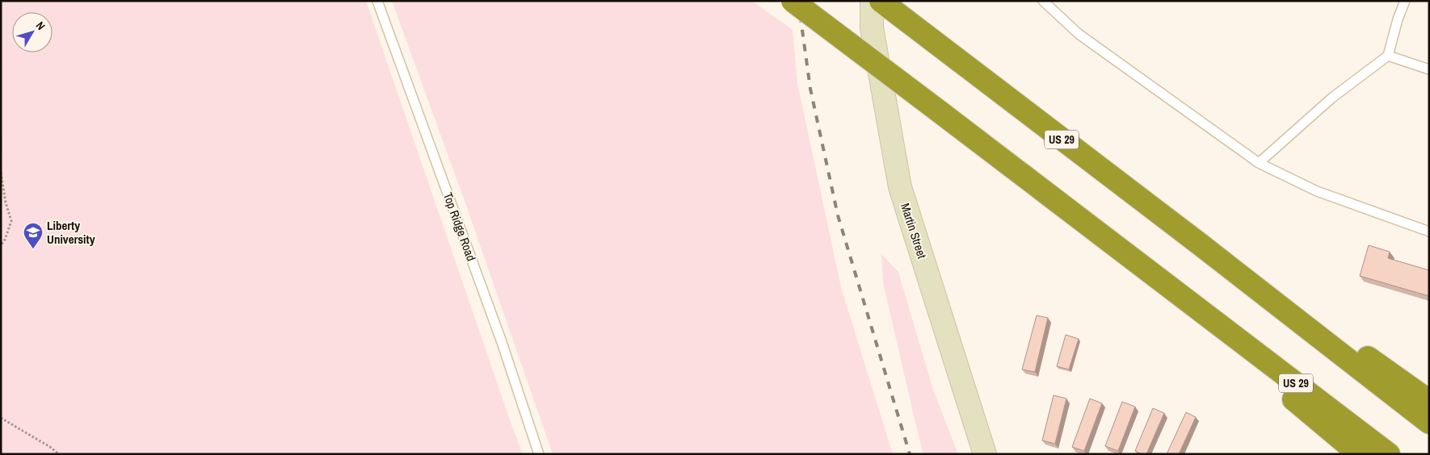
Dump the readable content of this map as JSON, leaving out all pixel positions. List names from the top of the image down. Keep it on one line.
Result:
{"streets":{"highway":["US 29"],"street":["Martin Street"],"lane":["Top Ridge Road"]},"places":{"school or university":["Liberty University"]},"north":"top right"}
